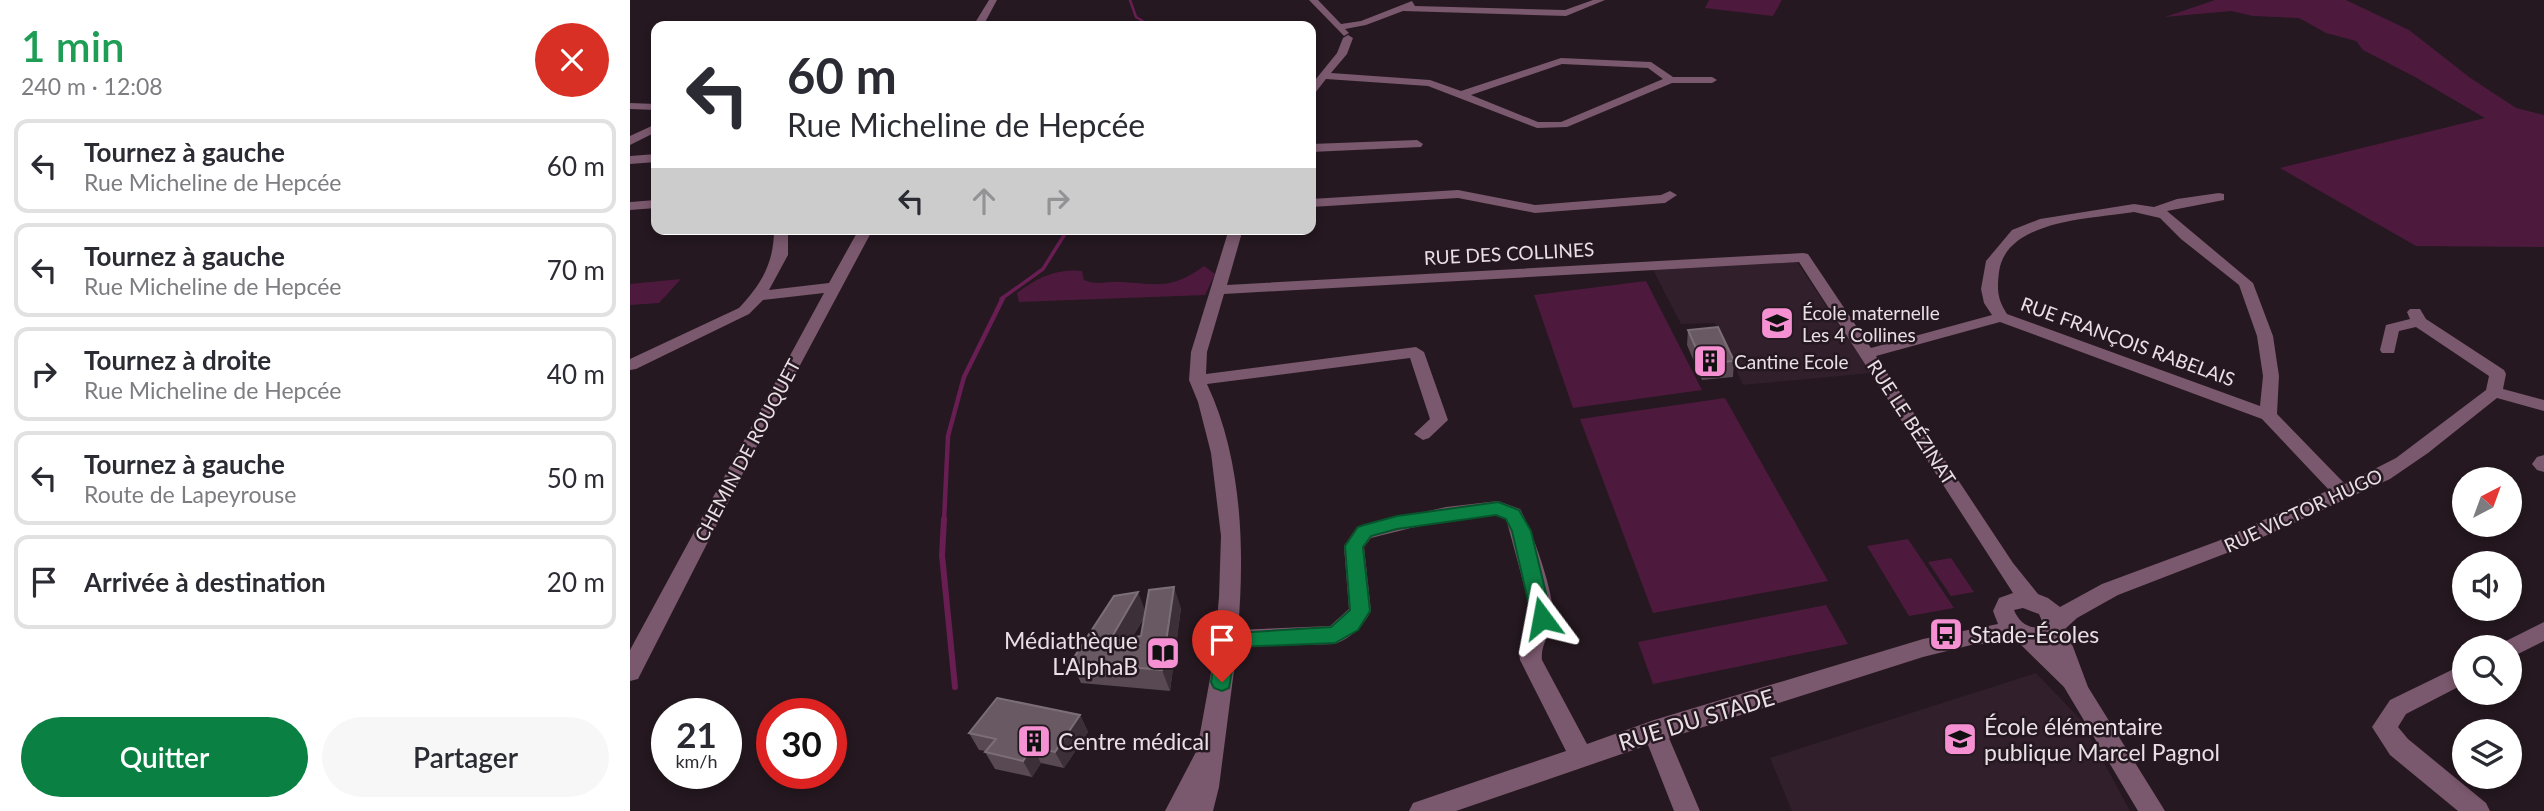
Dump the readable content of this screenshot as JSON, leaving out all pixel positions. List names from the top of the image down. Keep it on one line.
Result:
{"streets":{"street":["RUE DES COLLINES","RUE FRANÇOIS RABELAIS","RUE LE BÉZINAT","CHEMIN DE ROUQUET","RUE VICTOR HUGO","RUE DU STADE"]},"crossings":[["RUE DES COLLINES","RUE LE BÉZINAT"],["RUE FRANÇOIS RABELAIS","RUE VICTOR HUGO"],["RUE LE BÉZINAT","RUE VICTOR HUGO"],["RUE LE BÉZINAT","RUE DU STADE"],["RUE VICTOR HUGO","RUE DU STADE"]],"places":{"school or university":["École maternelle Les 4 Collines","École élémentaire publique Marcel Pagnol"],"building":["Cantine Ecole","Centre médical"],"bus stop":["Stade-Écoles"],"library":["Médiathèque L'AlphaB"]},"north":"top right","page":{"heading":["1 min","240 m · 12:08"],"turn":["60 m","Rue Micheline de Hepcée"],"list":[{"name":"Tournez à gauche","note":"Rue Micheline de Hepcée","value":"60 m"},{"name":"Tournez à gauche","note":"Rue Micheline de Hepcée","value":"70 m"},{"name":"Tournez à droite","note":"Rue Micheline de Hepcée","value":"40 m"},{"name":"Tournez à gauche","note":"Route de Lapeyrouse","value":"50 m"},{"name":"Arrivée à destination","value":"20 m"}],"speed":"21 km/h","limit":"30","buttons":["Quitter","Partager"]}}
